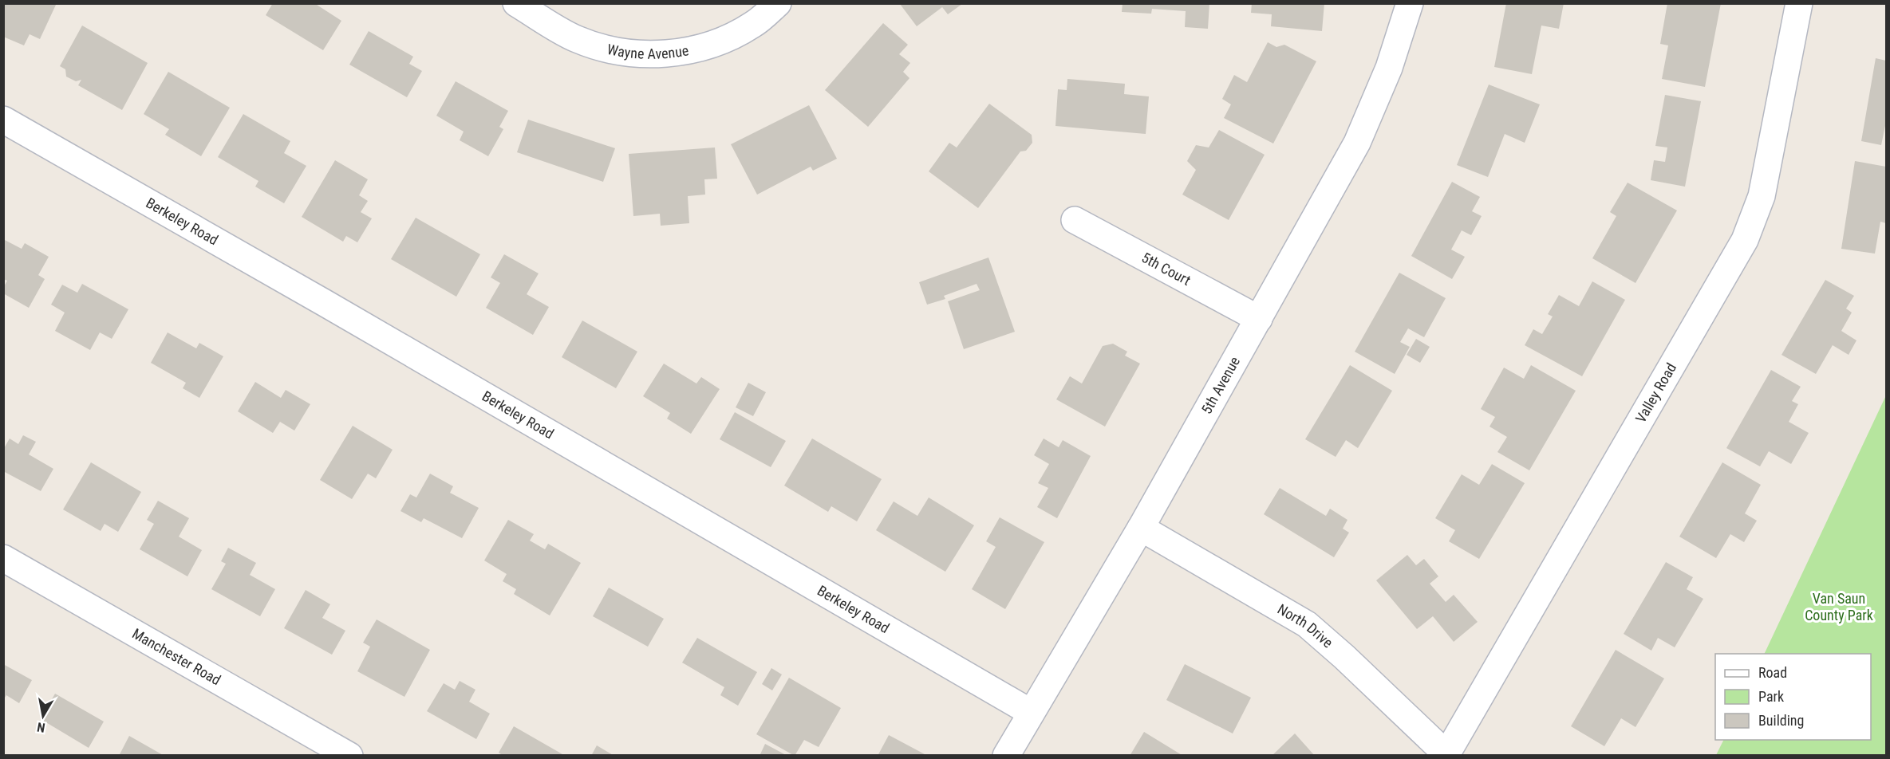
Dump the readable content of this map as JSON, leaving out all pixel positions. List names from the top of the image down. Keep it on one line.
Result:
{"streets":{"street":["Wayne Avenue","Berkeley Road","5th Court","5th Avenue","Valley Road","North Drive","Manchester Road"]},"crossings":[["Berkeley Road","5th Avenue"],["5th Court","5th Avenue"],["5th Avenue","North Drive"],["Valley Road","North Drive"]],"parks":["Van Saun County Park"],"legend":["Road","Park","Building"],"north":"bottom"}
